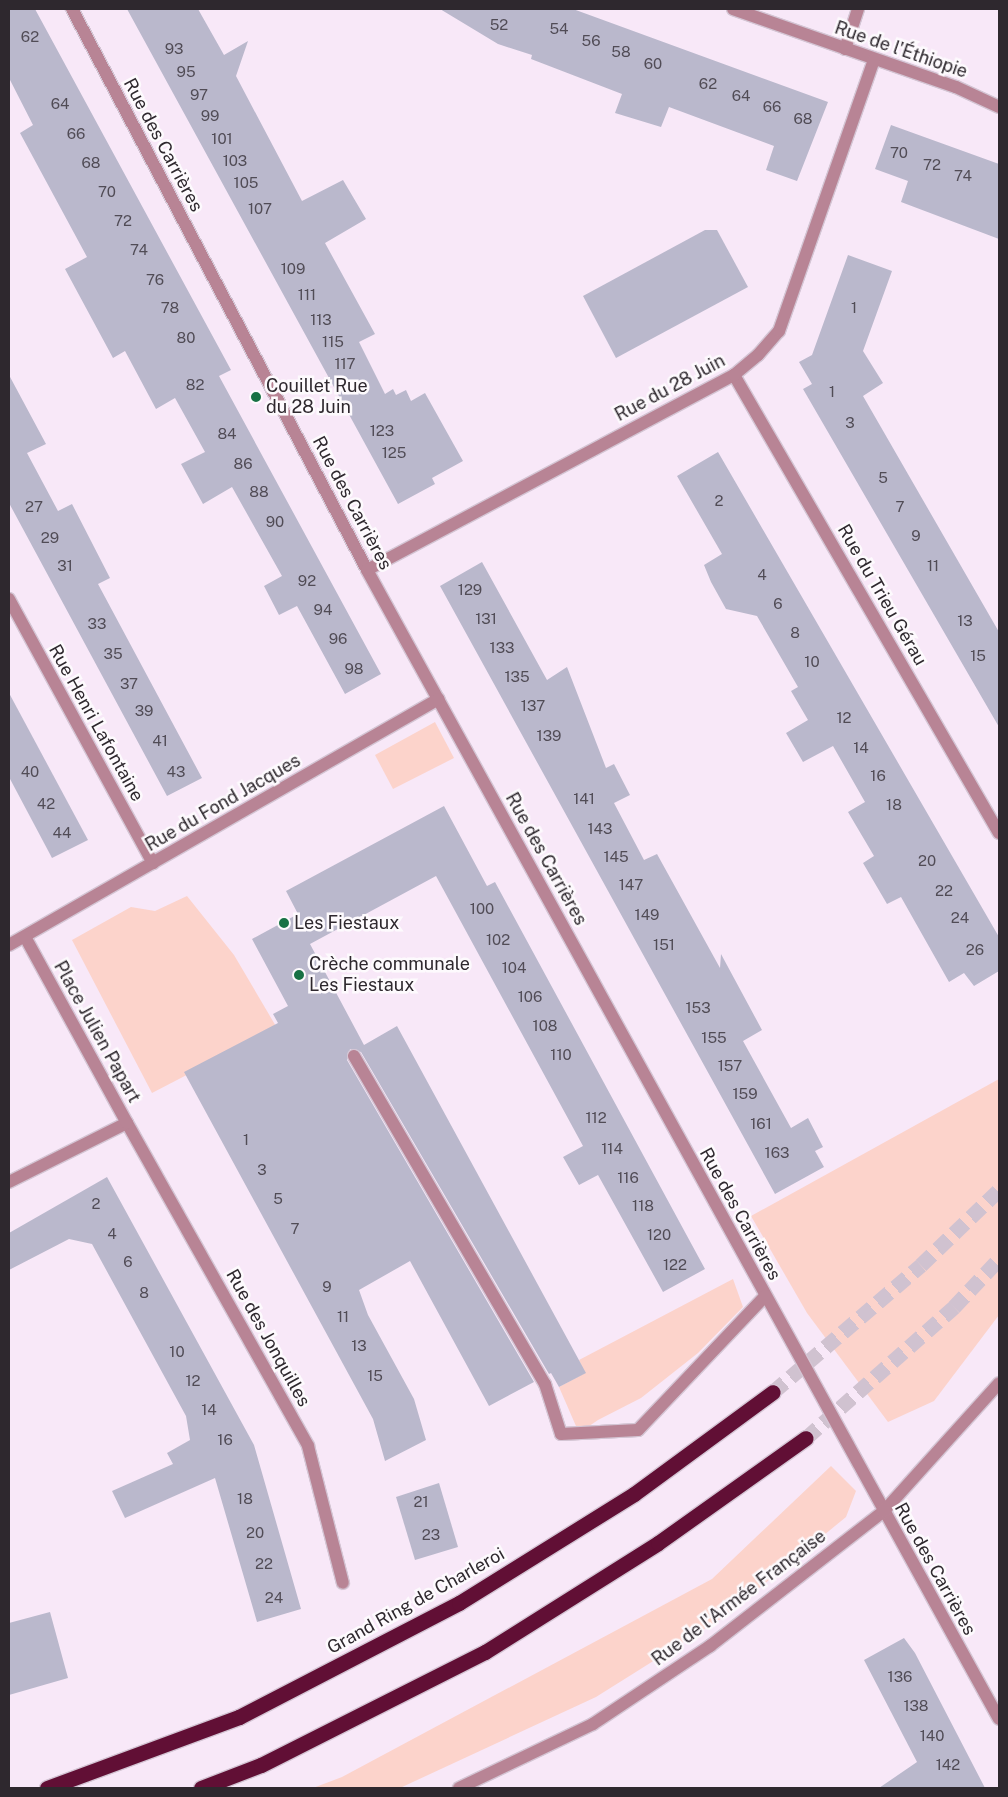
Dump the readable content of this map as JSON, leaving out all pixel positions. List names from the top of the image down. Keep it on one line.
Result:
{"streets":{"highway":["Grand Ring de Charleroi"],"street":["Rue de l'Éthiopie","Rue des Carrières","Rue du 28 Juin","Rue du Trieu Gérau","Rue Henri Lafontaine","Rue du Fond Jacques","Place Julien Papart","Rue des Jonquilles","Rue de l'Armée Française"]},"crossings":[["Rue de l'Éthiopie","Rue du 28 Juin"],["Rue des Carrières","Rue du 28 Juin"],["Rue des Carrières","Rue du Fond Jacques"],["Rue des Carrières","Rue de l'Armée Française"],["Rue du 28 Juin","Rue du Trieu Gérau"],["Rue Henri Lafontaine","Rue du Fond Jacques"],["Rue du Fond Jacques","Place Julien Papart"],["Place Julien Papart","Rue des Jonquilles"]],"places":["Couillet Rue du 28 Juin","Les Fiestaux","Crèche communale Les Fiestaux"],"house_numbers":["52","54","62","56","93","58","60","95","62","97","64","64","66","99","68","66","101","70","103","68","72","74","105","70","107","72","74","109","76","111","78","1","113","80","115","117","82","1","3","123","84","125","86","5","88","2","27","7","90","9","29","31","11","4","92","129","6","94","131","13","33","8","96","133","35","15","10","98","135","37","137","39","12","139","41","14","40","43","16","141","42","18","143","44","145","20","147","22","100","149","24","102","151","26","104","106","153","108","155","110","157","159","112","161","1","114","163","3","116","5","2","118","7","4","120","6","122","9","8","11","13","10","15","12","14","16","18","21","20","23","22","24","136","138","140","142"]}
